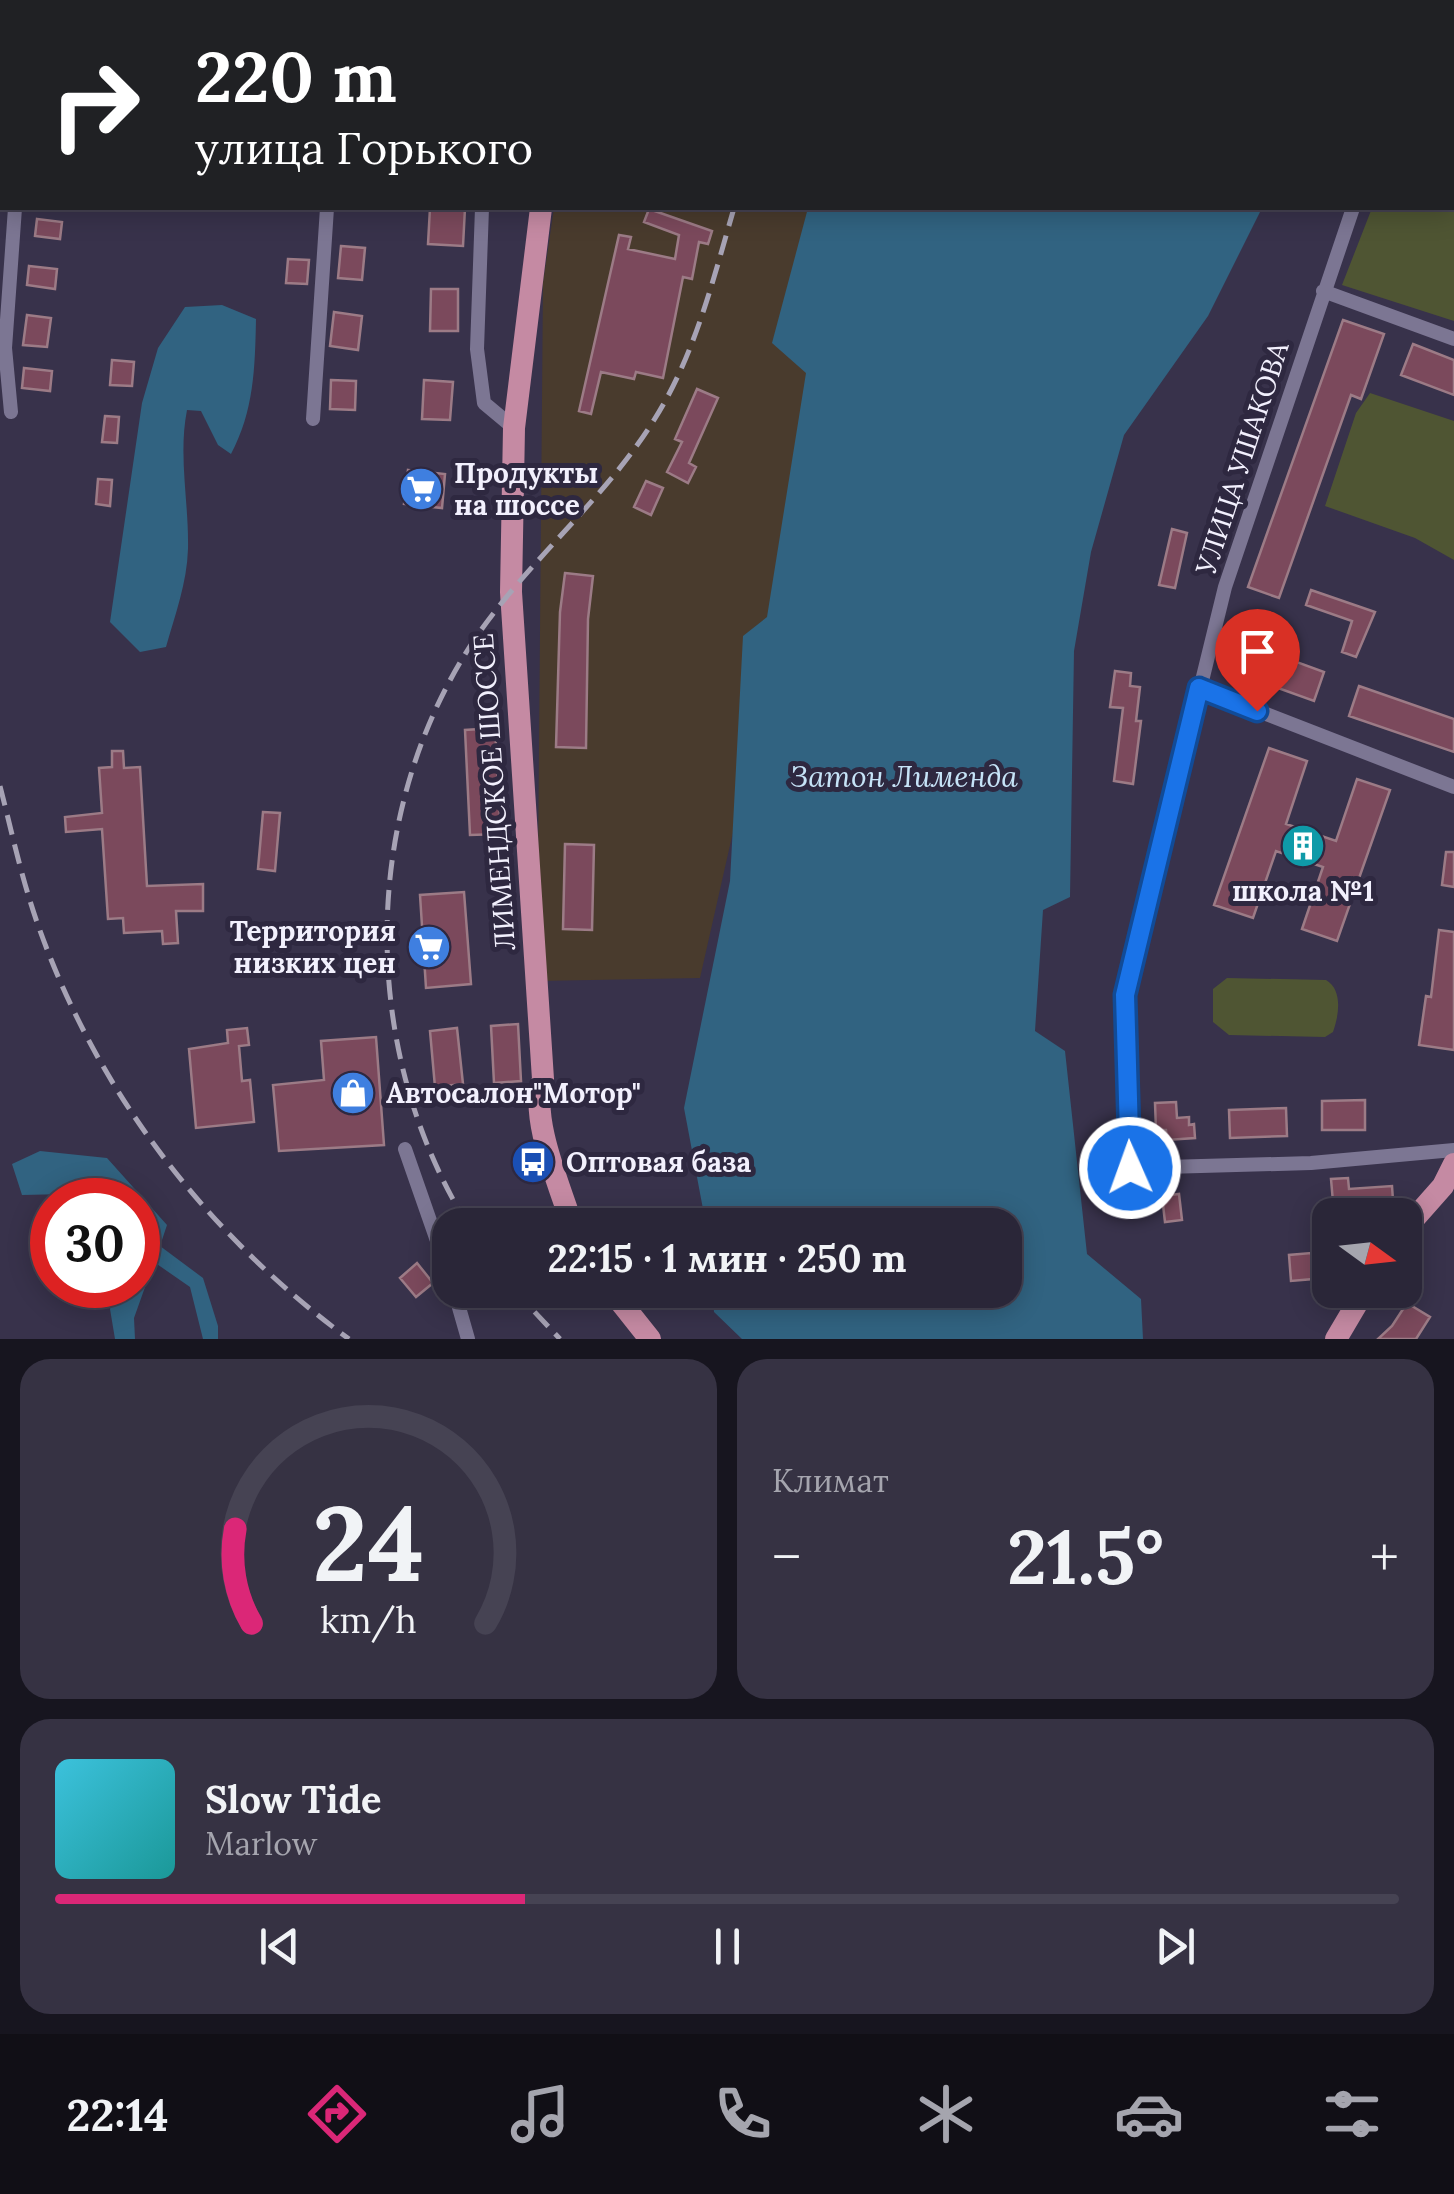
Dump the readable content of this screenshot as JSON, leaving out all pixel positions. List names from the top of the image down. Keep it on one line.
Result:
{"streets":{"main road":["ЛИМЕНДСКОЕ ШОССЕ"],"street":["УЛИЦА УШАКОВА"]},"water":["Затон Лименда"],"places":{"supermarket":["Продукты на шоссе","Территория низких цен"],"building":["школа №1"],"shop":["Автосалон\"Мотор\""],"bus stop":["Оптовая база"]},"north":"right","page":{"turn":["220 m","улица Горького"],"limit":"30","trip":"22:15 · 1 мин · 250 m","tile":"Климат","heat":["−","21.5°","+"],"song":["Slow Tide","Marlow"],"tabs":"22:14","gauge":["24","km/h"]}}
